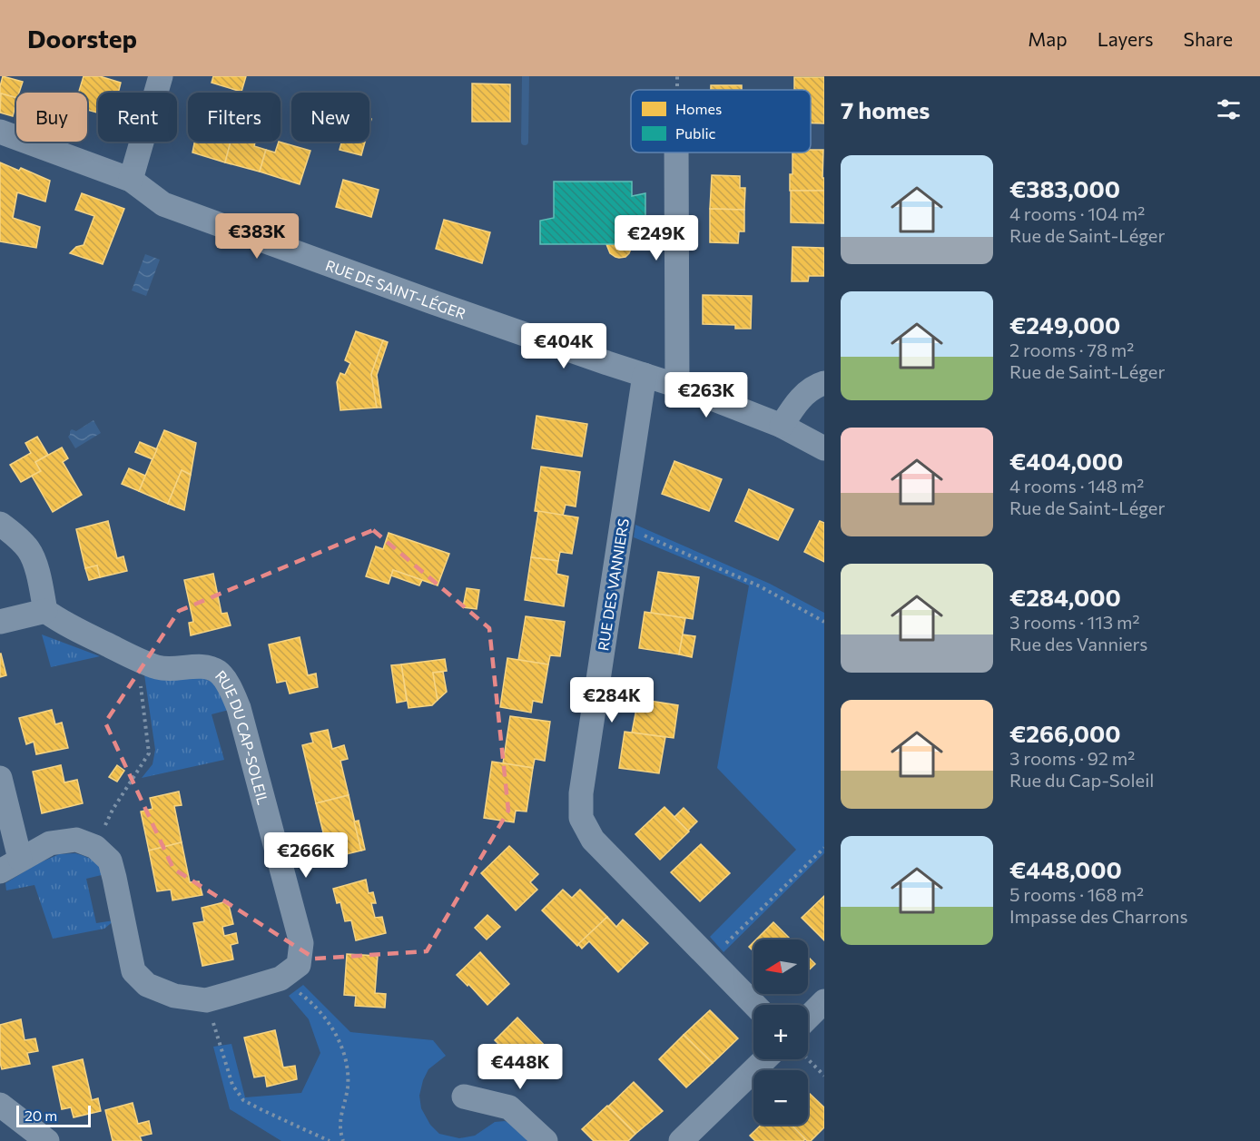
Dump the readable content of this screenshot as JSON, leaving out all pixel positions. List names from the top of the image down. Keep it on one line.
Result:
{"streets":{"street":["RUE DE SAINT-LÉGER","RUE DES VANNIERS","RUE DU CAP-SOLEIL"]},"crossings":[["RUE DE SAINT-LÉGER","RUE DES VANNIERS"]],"legend":["Homes","Public"],"scale_bar":"20 m","north":"left","page":{"header":"Doorstep","nav":["Map","Layers","Share"],"heading":"7 homes","chip":["Buy","Rent","Filters","New"],"list":[{"name":"€383,000","note":"4 rooms · 104 m² · Rue de Saint-Léger"},{"name":"€249,000","note":"2 rooms · 78 m² · Rue de Saint-Léger"},{"name":"€404,000","note":"4 rooms · 148 m² · Rue de Saint-Léger"},{"name":"€284,000","note":"3 rooms · 113 m² · Rue des Vanniers"},{"name":"€266,000","note":"3 rooms · 92 m² · Rue du Cap-Soleil"},{"name":"€448,000","note":"5 rooms · 168 m² · Impasse des Charrons"}],"price":["€383K","€249K","€404K","€263K","€284K","€266K","€448K"],"map_buttons":["+","−"],"scale":"20 m"}}
